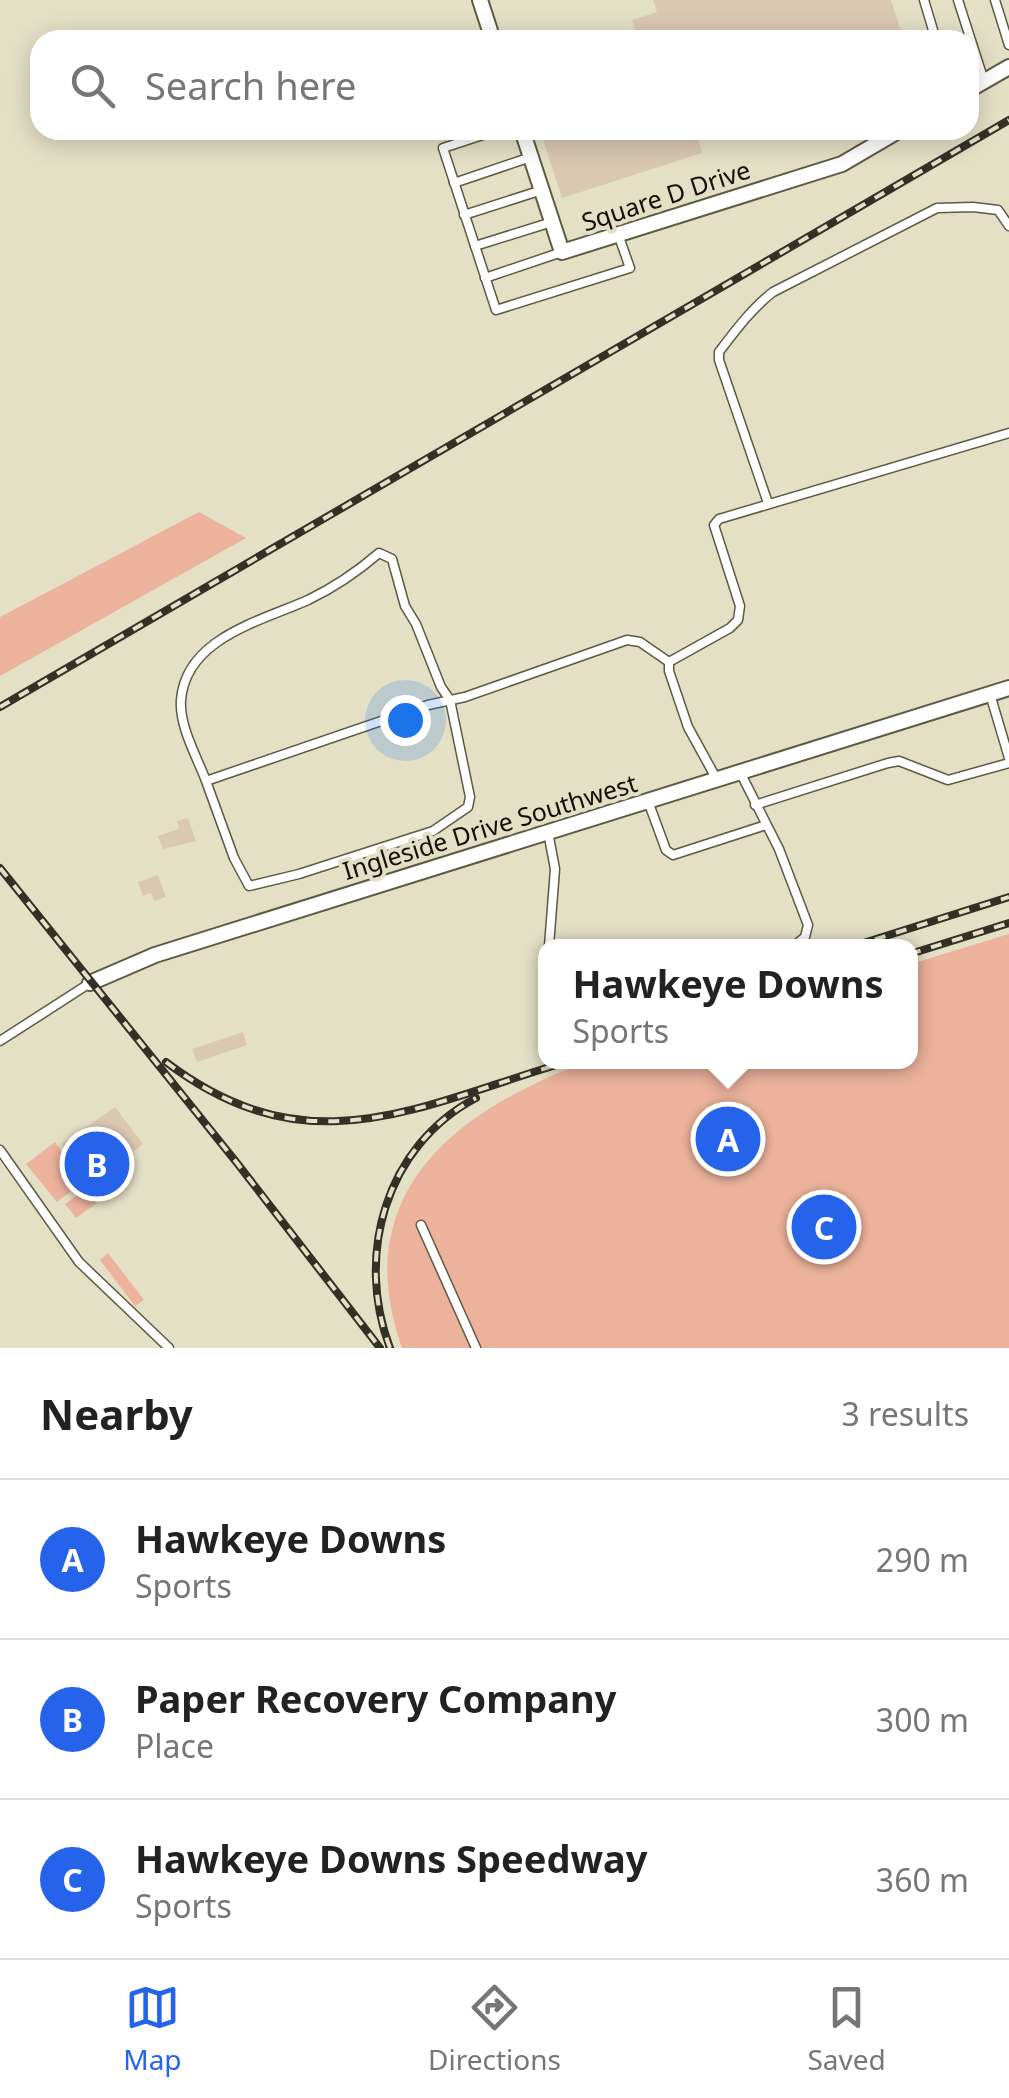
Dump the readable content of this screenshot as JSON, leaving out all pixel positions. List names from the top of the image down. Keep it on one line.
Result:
{"streets":{"street":["Square D Drive","Ingleside Drive Southwest"]},"page":{"search":"Search here","popup":["Hawkeye Downs","Sports"],"pins":["A","B","C"],"heading":["Nearby","3 results"],"list":[{"mark":"A","name":"Hawkeye Downs","note":"Sports","value":"290 m"},{"mark":"B","name":"Paper Recovery Company","note":"Place","value":"300 m"},{"mark":"C","name":"Hawkeye Downs Speedway","note":"Sports","value":"360 m"}],"nav":["Map","Directions","Saved"]}}
